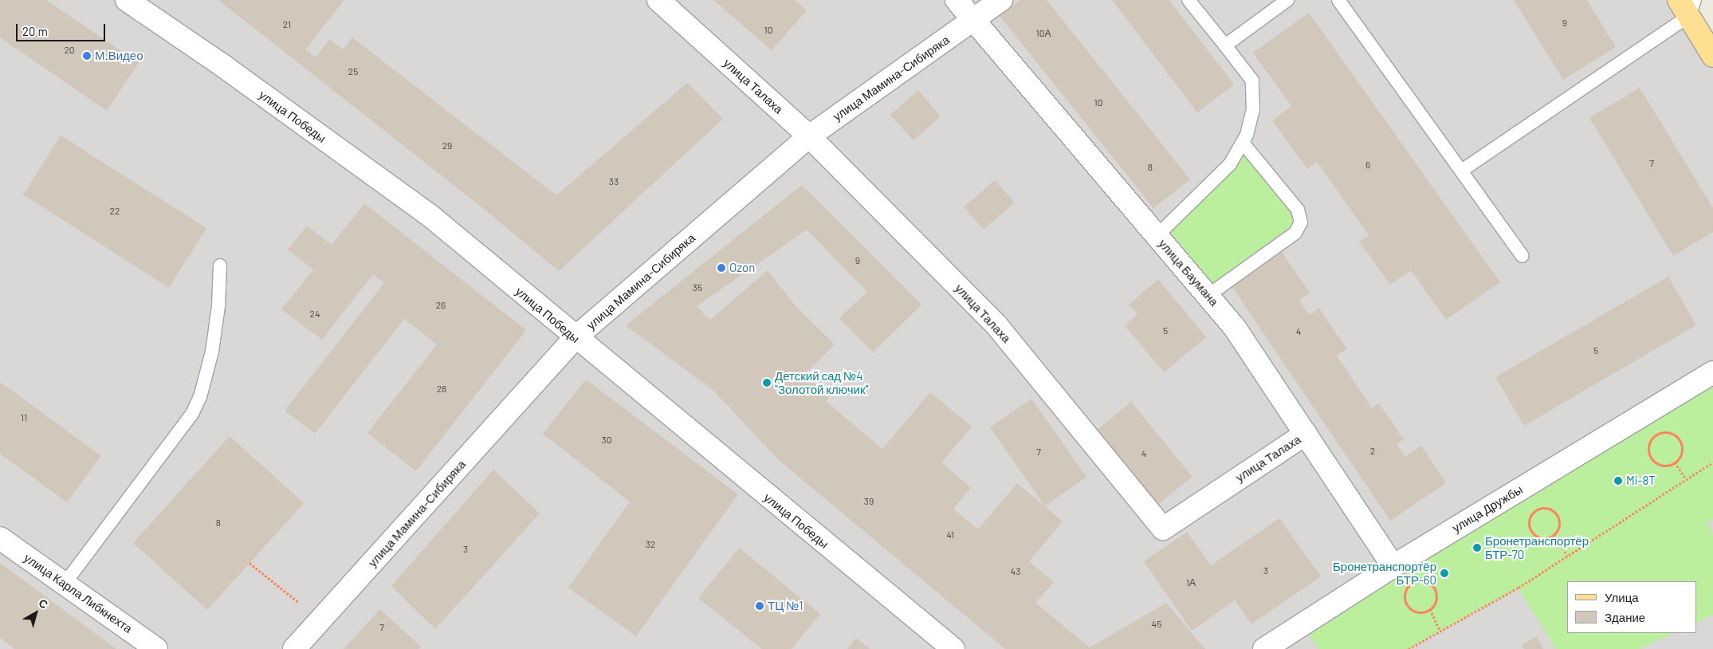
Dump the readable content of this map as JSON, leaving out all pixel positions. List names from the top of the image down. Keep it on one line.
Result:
{"streets":{"street":["улица Мамина-Сибиряка","улица Талаха","улица Победы","улица Баумана","улица Дружбы","улица Карла Либкнехта"]},"crossings":[["улица Мамина-Сибиряка","улица Талаха"],["улица Мамина-Сибиряка","улица Победы"],["улица Мамина-Сибиряка","улица Баумана"],["улица Талаха","улица Баумана"],["улица Баумана","улица Дружбы"]],"places":["М.Видео","Ozon","Детский сад №4 \"Золотой ключик\"","Mi-8T","Бронетранспортёр БТР-70","Бронетранспортёр БТР-60","ТЦ №1"],"house_numbers":["9","21","10","10А","20","25","10","29","7","6","8","33","22","9","35","26","24","5","4","5","28","11","30","2","7","4","39","8","41","32","3","3","43","1А","45","7"],"legend":["Улица","Здание"],"scale_bar":"20 m","north":"top right"}
